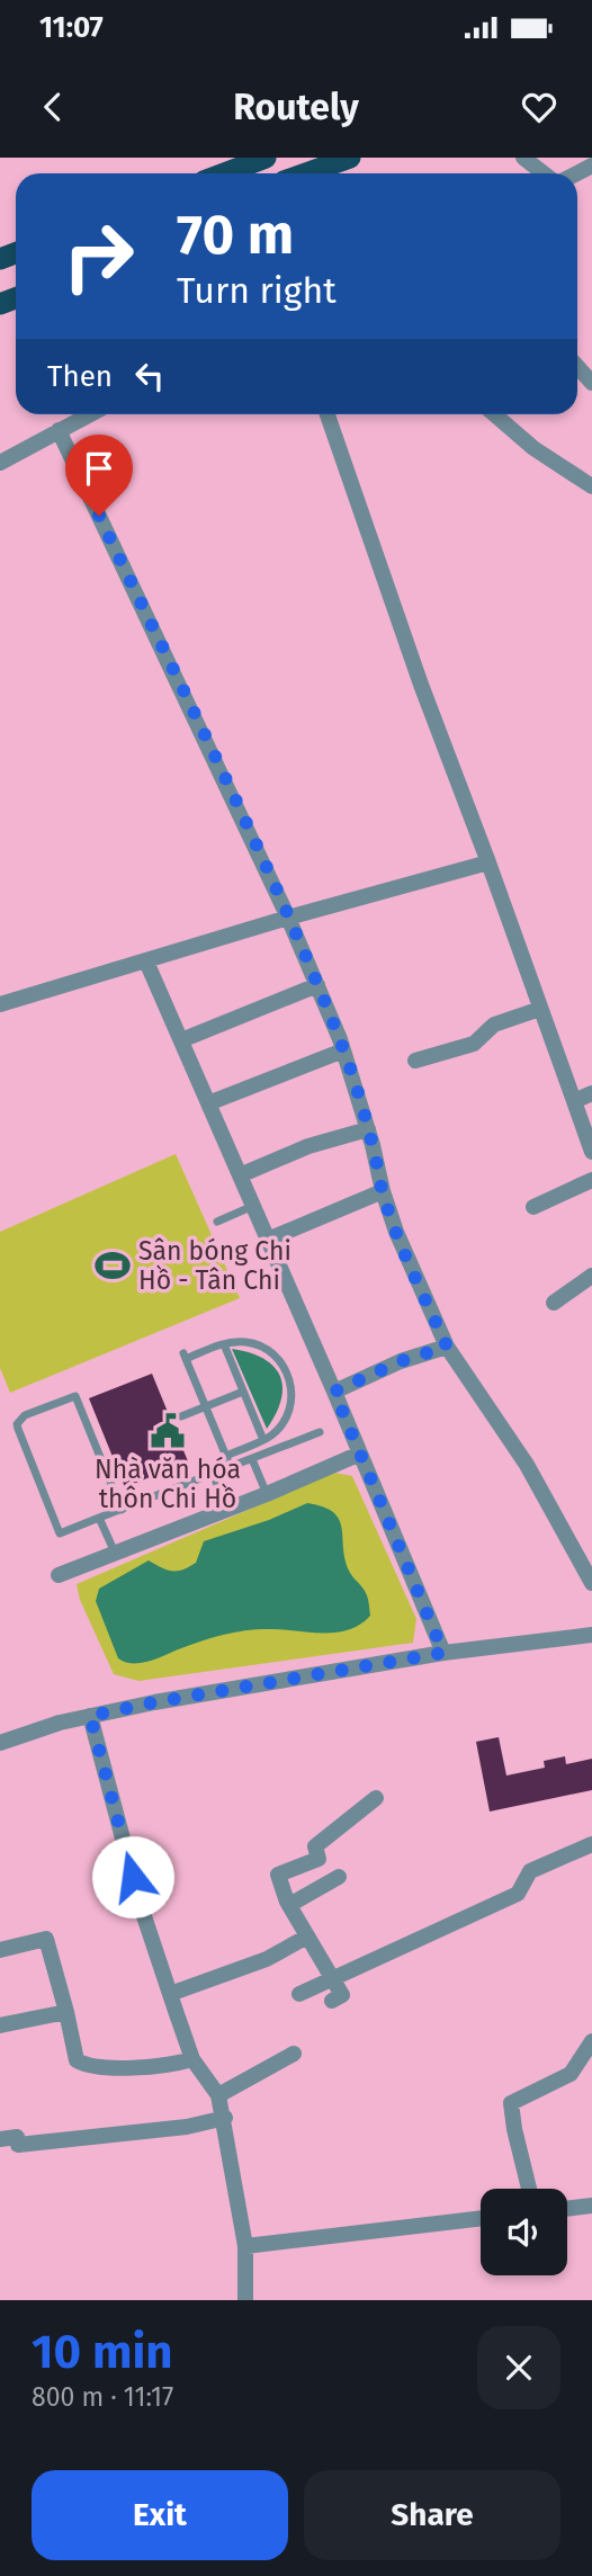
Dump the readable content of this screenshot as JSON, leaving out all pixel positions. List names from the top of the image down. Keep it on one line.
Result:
{"places":{"sports":["Sân bóng Chi Hồ - Tân Chi"],"public building":["Nhà văn hóa thôn Chi Hồ"]},"page":{"status":"11:07","header":"Routely","turn":["70 m","Turn right"],"then":"Then","heading":["10 min","800 m · 11:17"],"buttons":["Exit","Share"]}}
